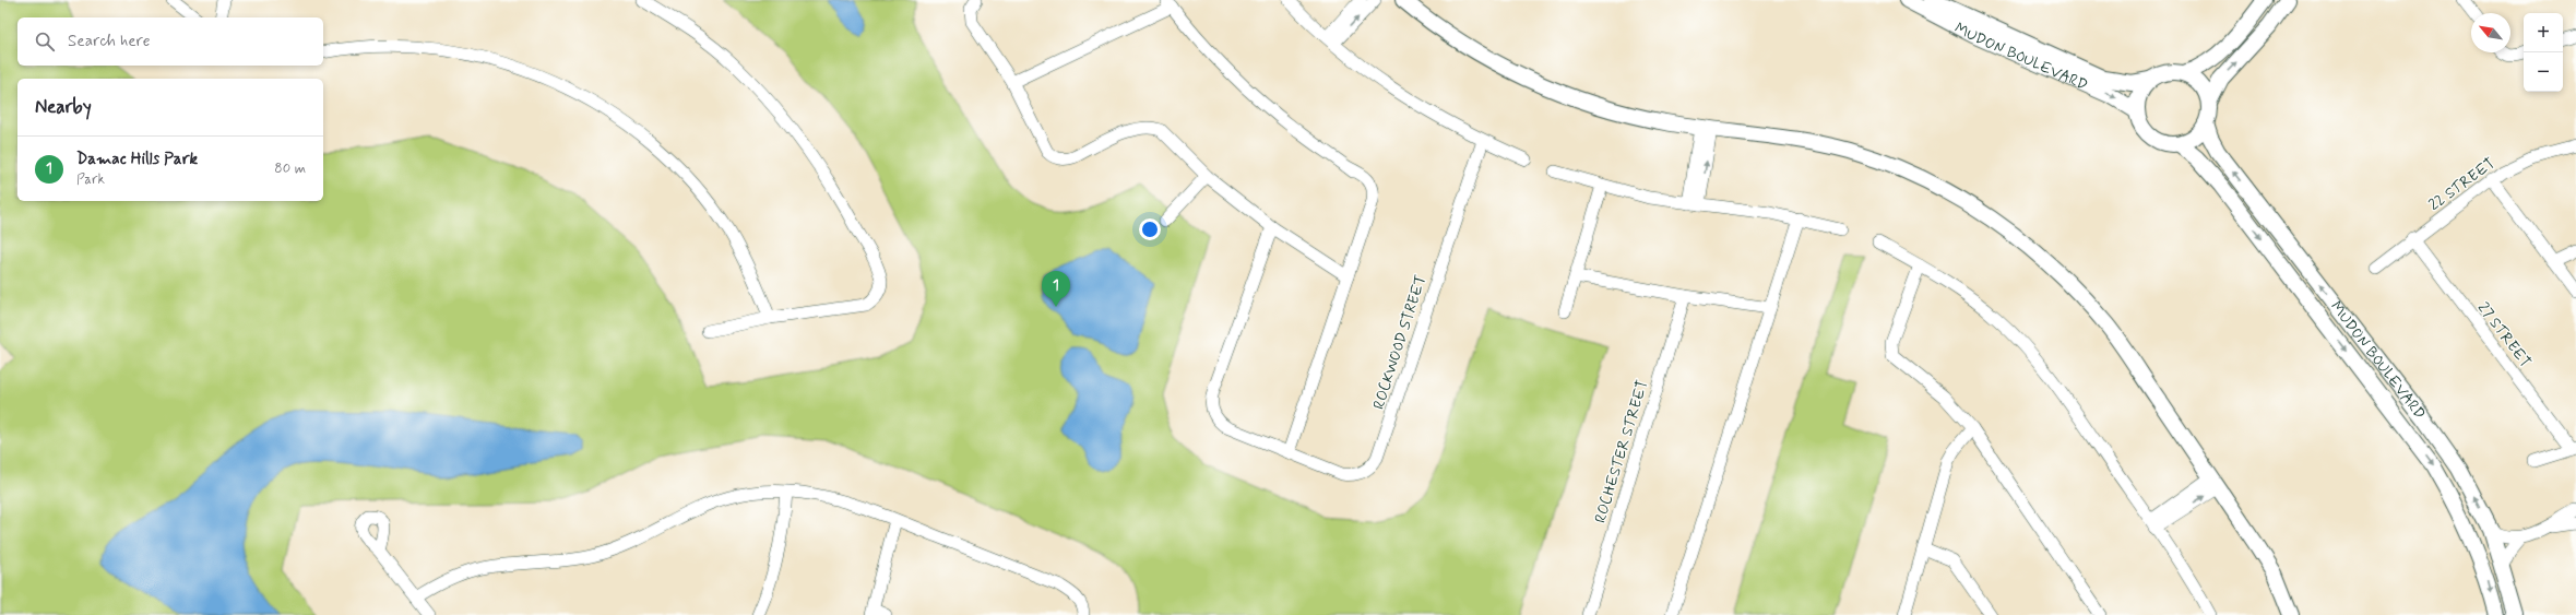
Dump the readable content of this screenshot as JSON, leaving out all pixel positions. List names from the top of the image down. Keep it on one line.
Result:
{"streets":{"street":["MUDON BOULEVARD","22 STREET","27 STREET","ROCKWOOD STREET","ROCHESTER STREET"]},"crossings":[["22 STREET","27 STREET"]],"north":"top left","page":{"map_buttons":["+","−"],"search":"Search here","heading":"Nearby","list":[{"mark":"1","name":"Damac Hills Park","note":"Park","value":"80 m"}],"pins":"1"}}
